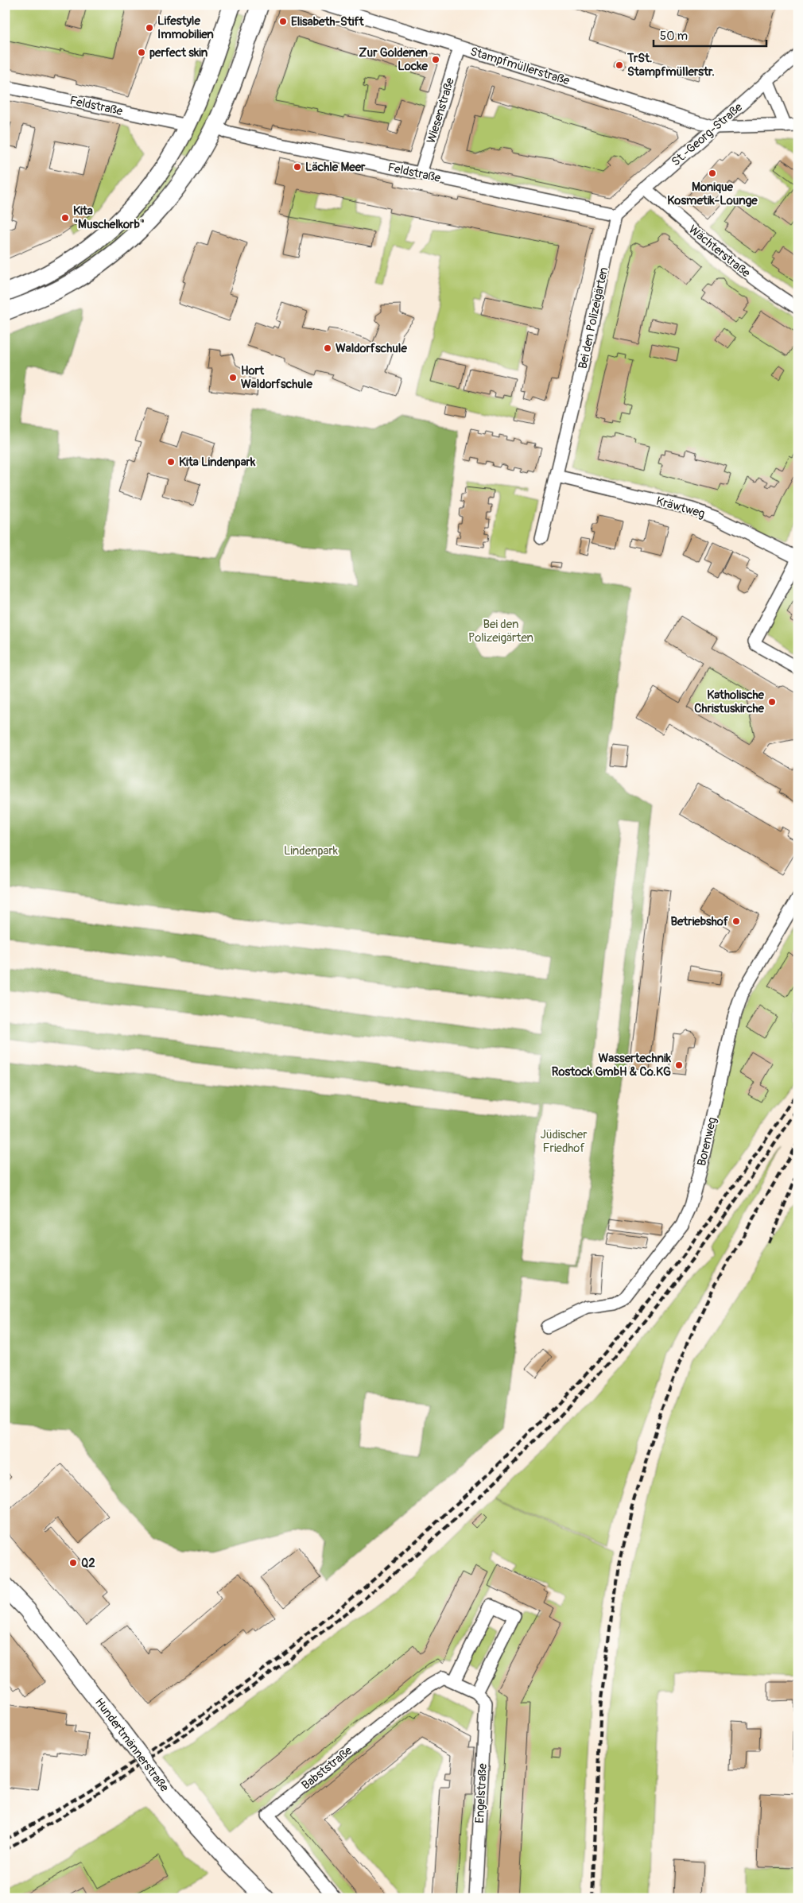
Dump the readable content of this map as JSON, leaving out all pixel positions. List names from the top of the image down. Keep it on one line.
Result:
{"streets":{"main road":["Hundertmännerstraße"],"street":["Stampfmüllerstraße","Feldstraße","Wiesenstraße","St.-Georg-Straße","Wächterstraße","Bei den Polizeigärten","Kräwtweg","Borenweg","Babststraße","Engelstraße"]},"crossings":[["Stampfmüllerstraße","Wiesenstraße"],["Stampfmüllerstraße","St.-Georg-Straße"],["Feldstraße","Wiesenstraße"],["Feldstraße","St.-Georg-Straße"],["Feldstraße","Bei den Polizeigärten"],["St.-Georg-Straße","Wächterstraße"],["St.-Georg-Straße","Bei den Polizeigärten"],["Bei den Polizeigärten","Kräwtweg"],["Babststraße","Engelstraße"]],"parks":["Bei den Polizeigärten","Lindenpark","Jüdischer Friedhof"],"places":["Elisabeth-Stift","Lifestyle Immobilien","perfect skin","Zur Goldenen Locke","TrSt. Stampfmüllerstr.","Lächle Meer","Monique Kosmetik-Lounge","Kita \"Muschelkorb\"","Waldorfschule","Hort Waldorfschule","Kita Lindenpark","Katholische Christuskirche","Betriebshof","Wassertechnik Rostock GmbH & Co.KG","Q2"],"scale_bar":"50 m"}
